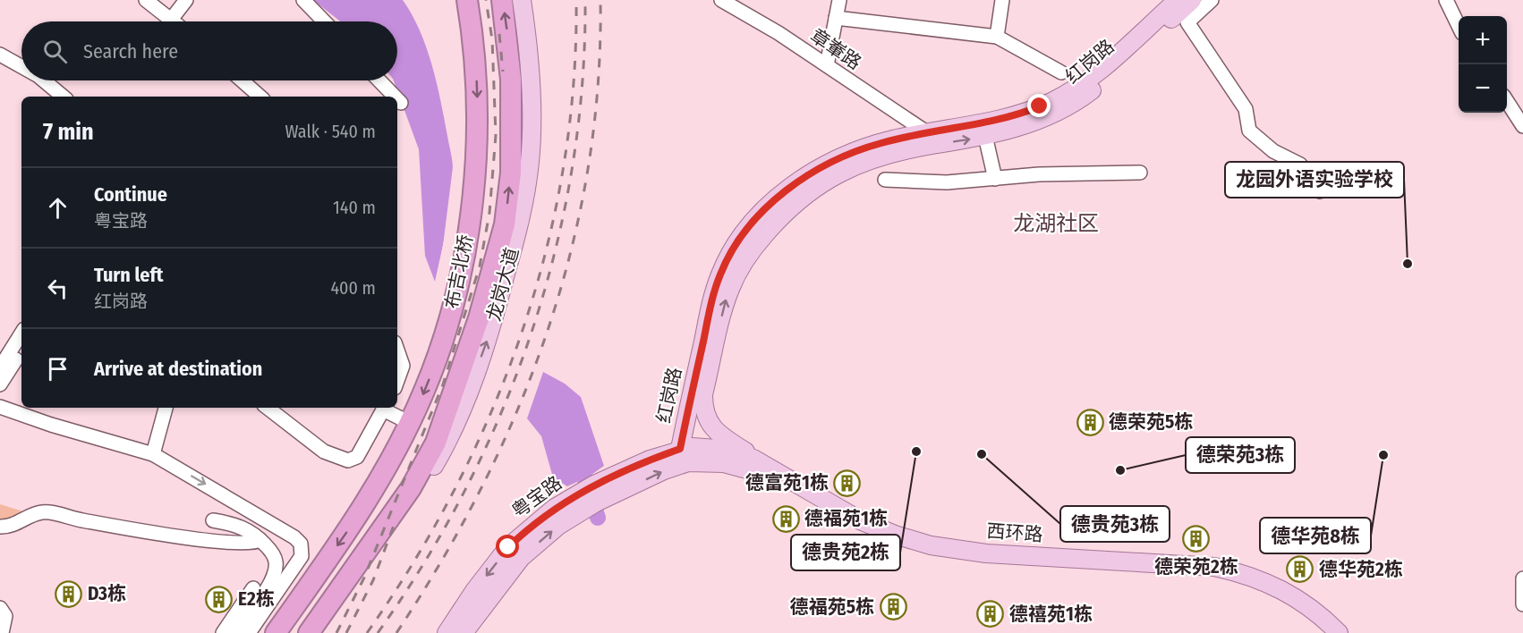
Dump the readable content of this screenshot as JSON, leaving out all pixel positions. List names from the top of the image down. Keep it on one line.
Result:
{"streets":{"highway":["布吉北桥","龙岗大道"],"main road":["红岗路","粤宝路","西环路"],"street":["章輋路"]},"crossings":[["章輋路","红岗路"],["红岗路","西环路"],["布吉北桥","龙岗大道"]],"districts":["龙湖社区"],"places":{"other":["龙园外语实验学校","德贵苑2栋","德贵苑3栋","德华苑8栋","德荣苑3栋"],"building":["德荣苑5栋","德富苑1栋","德福苑1栋","德荣苑2栋","德华苑2栋","D3栋","E2栋","德福苑5栋","德禧苑1栋"]},"page":{"map_buttons":["+","−"],"search":"Search here","heading":["7 min","Walk · 540 m"],"list":[["Continue","粤宝路","140 m"],["Turn left","红岗路","400 m"],"Arrive at destination"]}}
